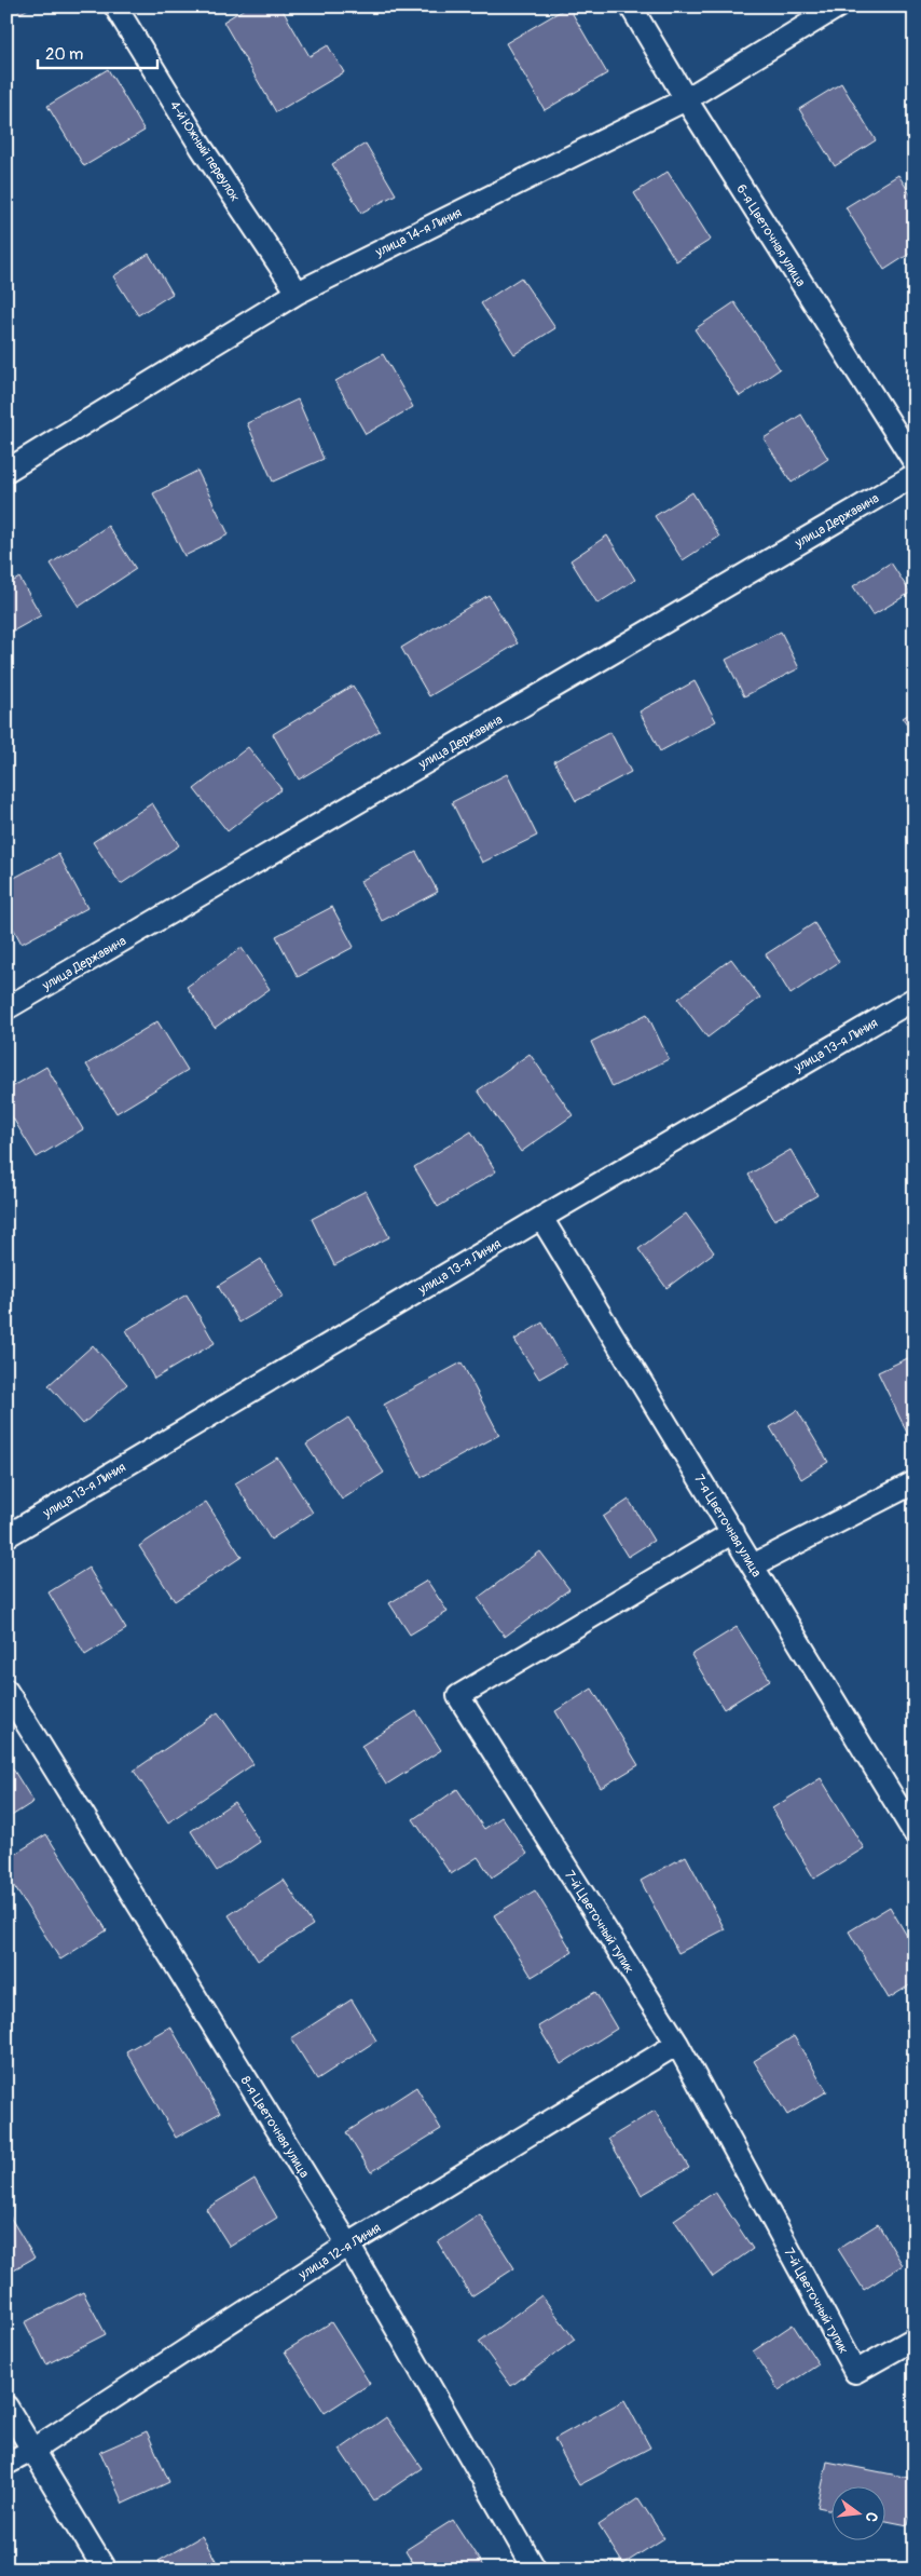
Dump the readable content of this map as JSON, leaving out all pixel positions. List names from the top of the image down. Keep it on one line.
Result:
{"streets":{"lane":["4-й Южный переулок","улица 14-я Линия","6-я Цветочная улица","улица Державина","улица 13-я Линия","7-я Цветочная улица","7-й Цветочный тупик","8-я Цветочная улица","улица 12-я Линия"]},"crossings":[["4-й Южный переулок","улица 14-я Линия"],["улица 14-я Линия","6-я Цветочная улица"],["улица 13-я Линия","7-я Цветочная улица"],["7-я Цветочная улица","7-й Цветочный тупик"],["7-й Цветочный тупик","улица 12-я Линия"],["8-я Цветочная улица","улица 12-я Линия"]],"scale_bar":"20 m","north":"right"}
